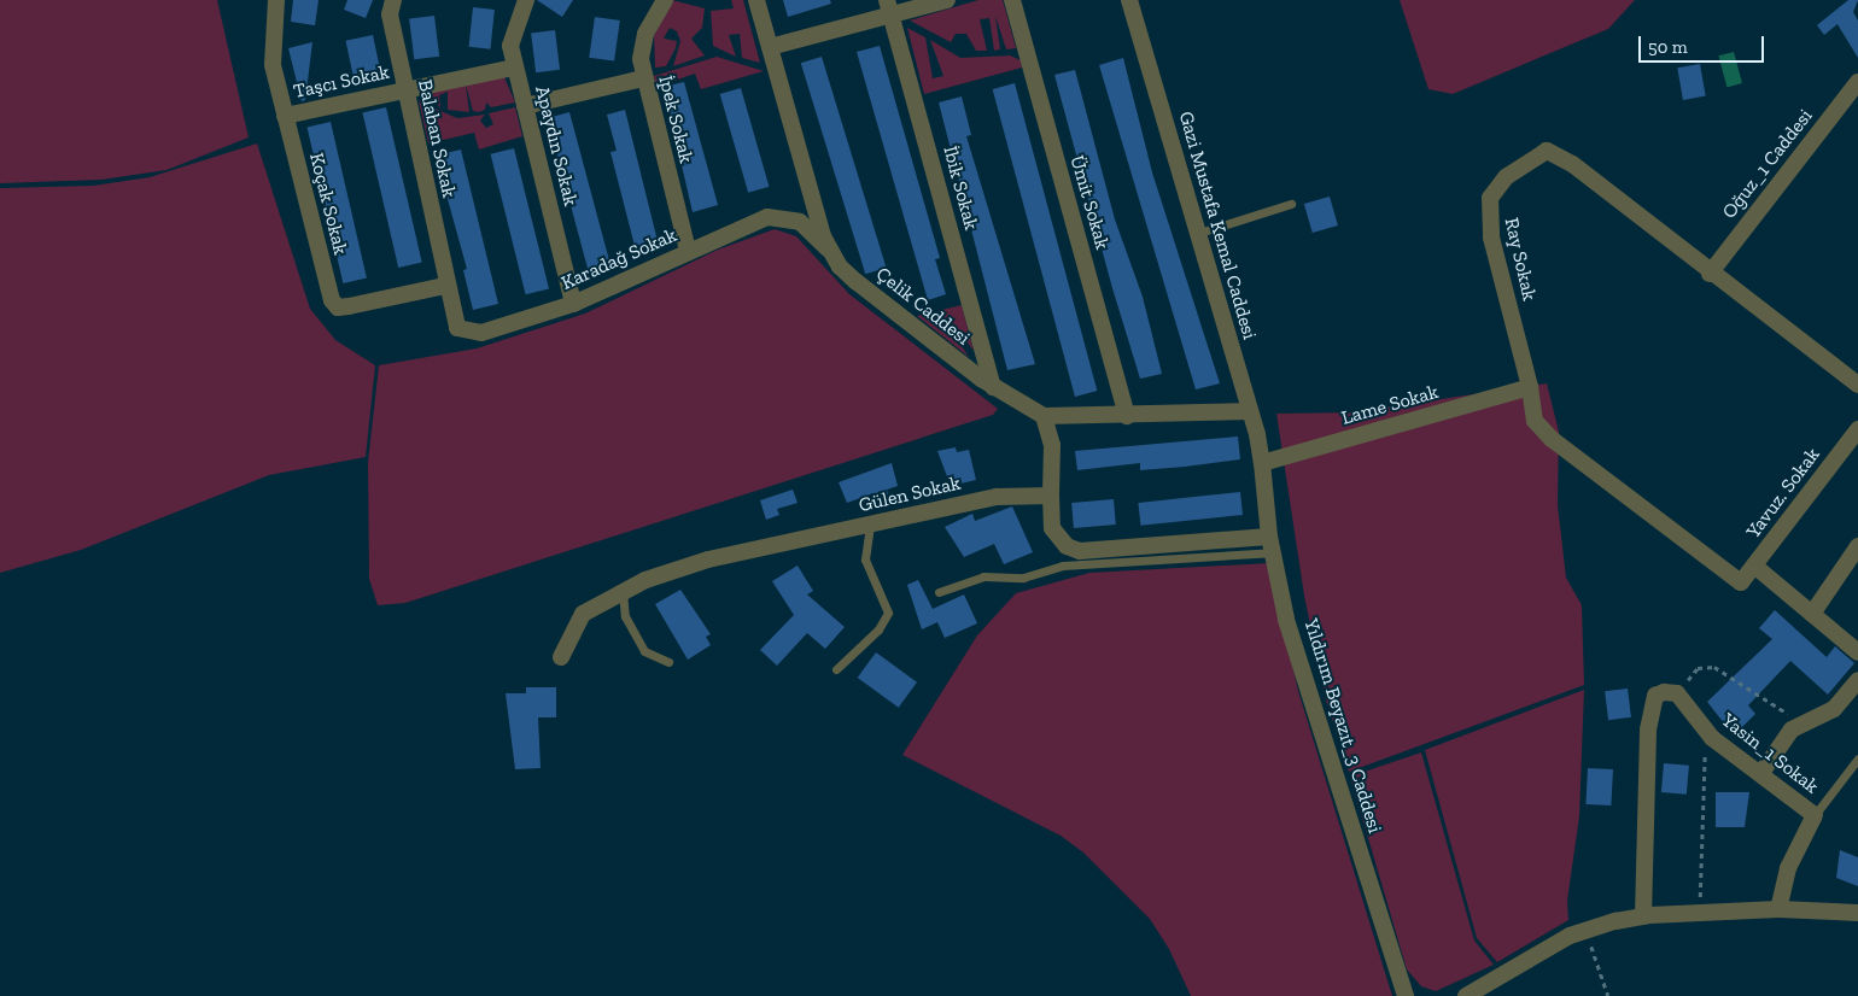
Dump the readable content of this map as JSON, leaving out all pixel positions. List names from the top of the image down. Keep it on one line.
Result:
{"streets":{"street":["Taşcı Sokak","İpek Sokak","Balaban Sokak","Apaydın Sokak","Oğuz_1 Caddesi","İbik Sokak","Ümit Sokak","Koçak Sokak","Gazi Mustafa Kemal Caddesi","Karadağ Sokak","Ray Sokak","Çelik Caddesi","Lame Sokak","Yavuz. Sokak","Gülen Sokak","Yıldırım Beyazıt_3 Caddesi","Yasin_1 Sokak"]},"crossings":[["Taşcı Sokak","Balaban Sokak"],["Taşcı Sokak","Apaydın Sokak"],["Taşcı Sokak","Koçak Sokak"],["İpek Sokak","Karadağ Sokak"],["Balaban Sokak","Koçak Sokak"],["Balaban Sokak","Karadağ Sokak"],["Apaydın Sokak","Karadağ Sokak"],["Oğuz_1 Caddesi","Ray Sokak"],["İbik Sokak","Çelik Caddesi"],["Koçak Sokak","Karadağ Sokak"],["Gazi Mustafa Kemal Caddesi","Lame Sokak"],["Gazi Mustafa Kemal Caddesi","Yıldırım Beyazıt_3 Caddesi"],["Karadağ Sokak","Çelik Caddesi"],["Ray Sokak","Lame Sokak"],["Ray Sokak","Yavuz. Sokak"],["Lame Sokak","Yıldırım Beyazıt_3 Caddesi"]],"scale_bar":"50 m"}
